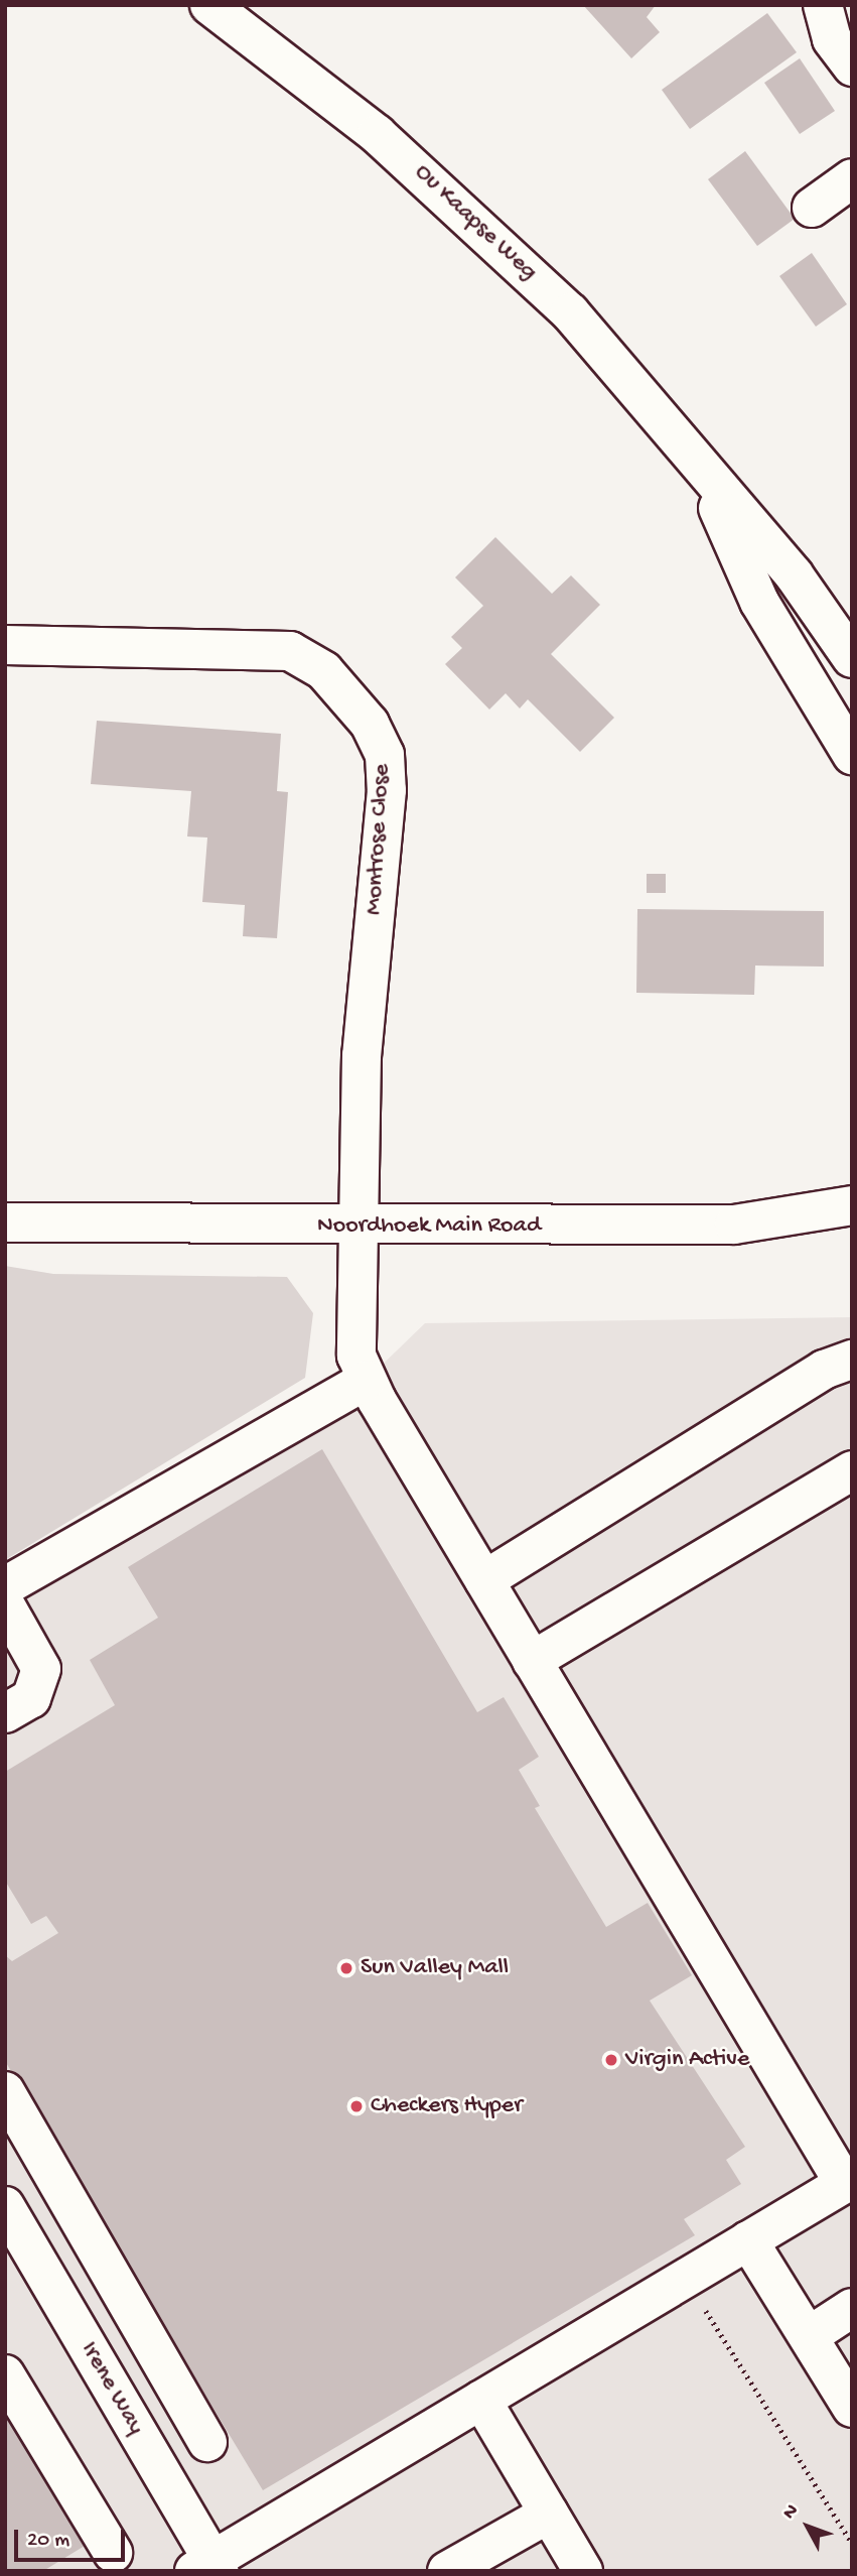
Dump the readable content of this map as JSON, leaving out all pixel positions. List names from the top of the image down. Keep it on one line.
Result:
{"streets":{"main road":["Ou Kaapse Weg","Montrose Close","Noordhoek Main Road","Irene Way"]},"crossings":[["Montrose Close","Noordhoek Main Road"]],"places":["Sun Valley Mall","Virgin Active","Checkers Hyper"],"scale_bar":"20 m","north":"top left"}
